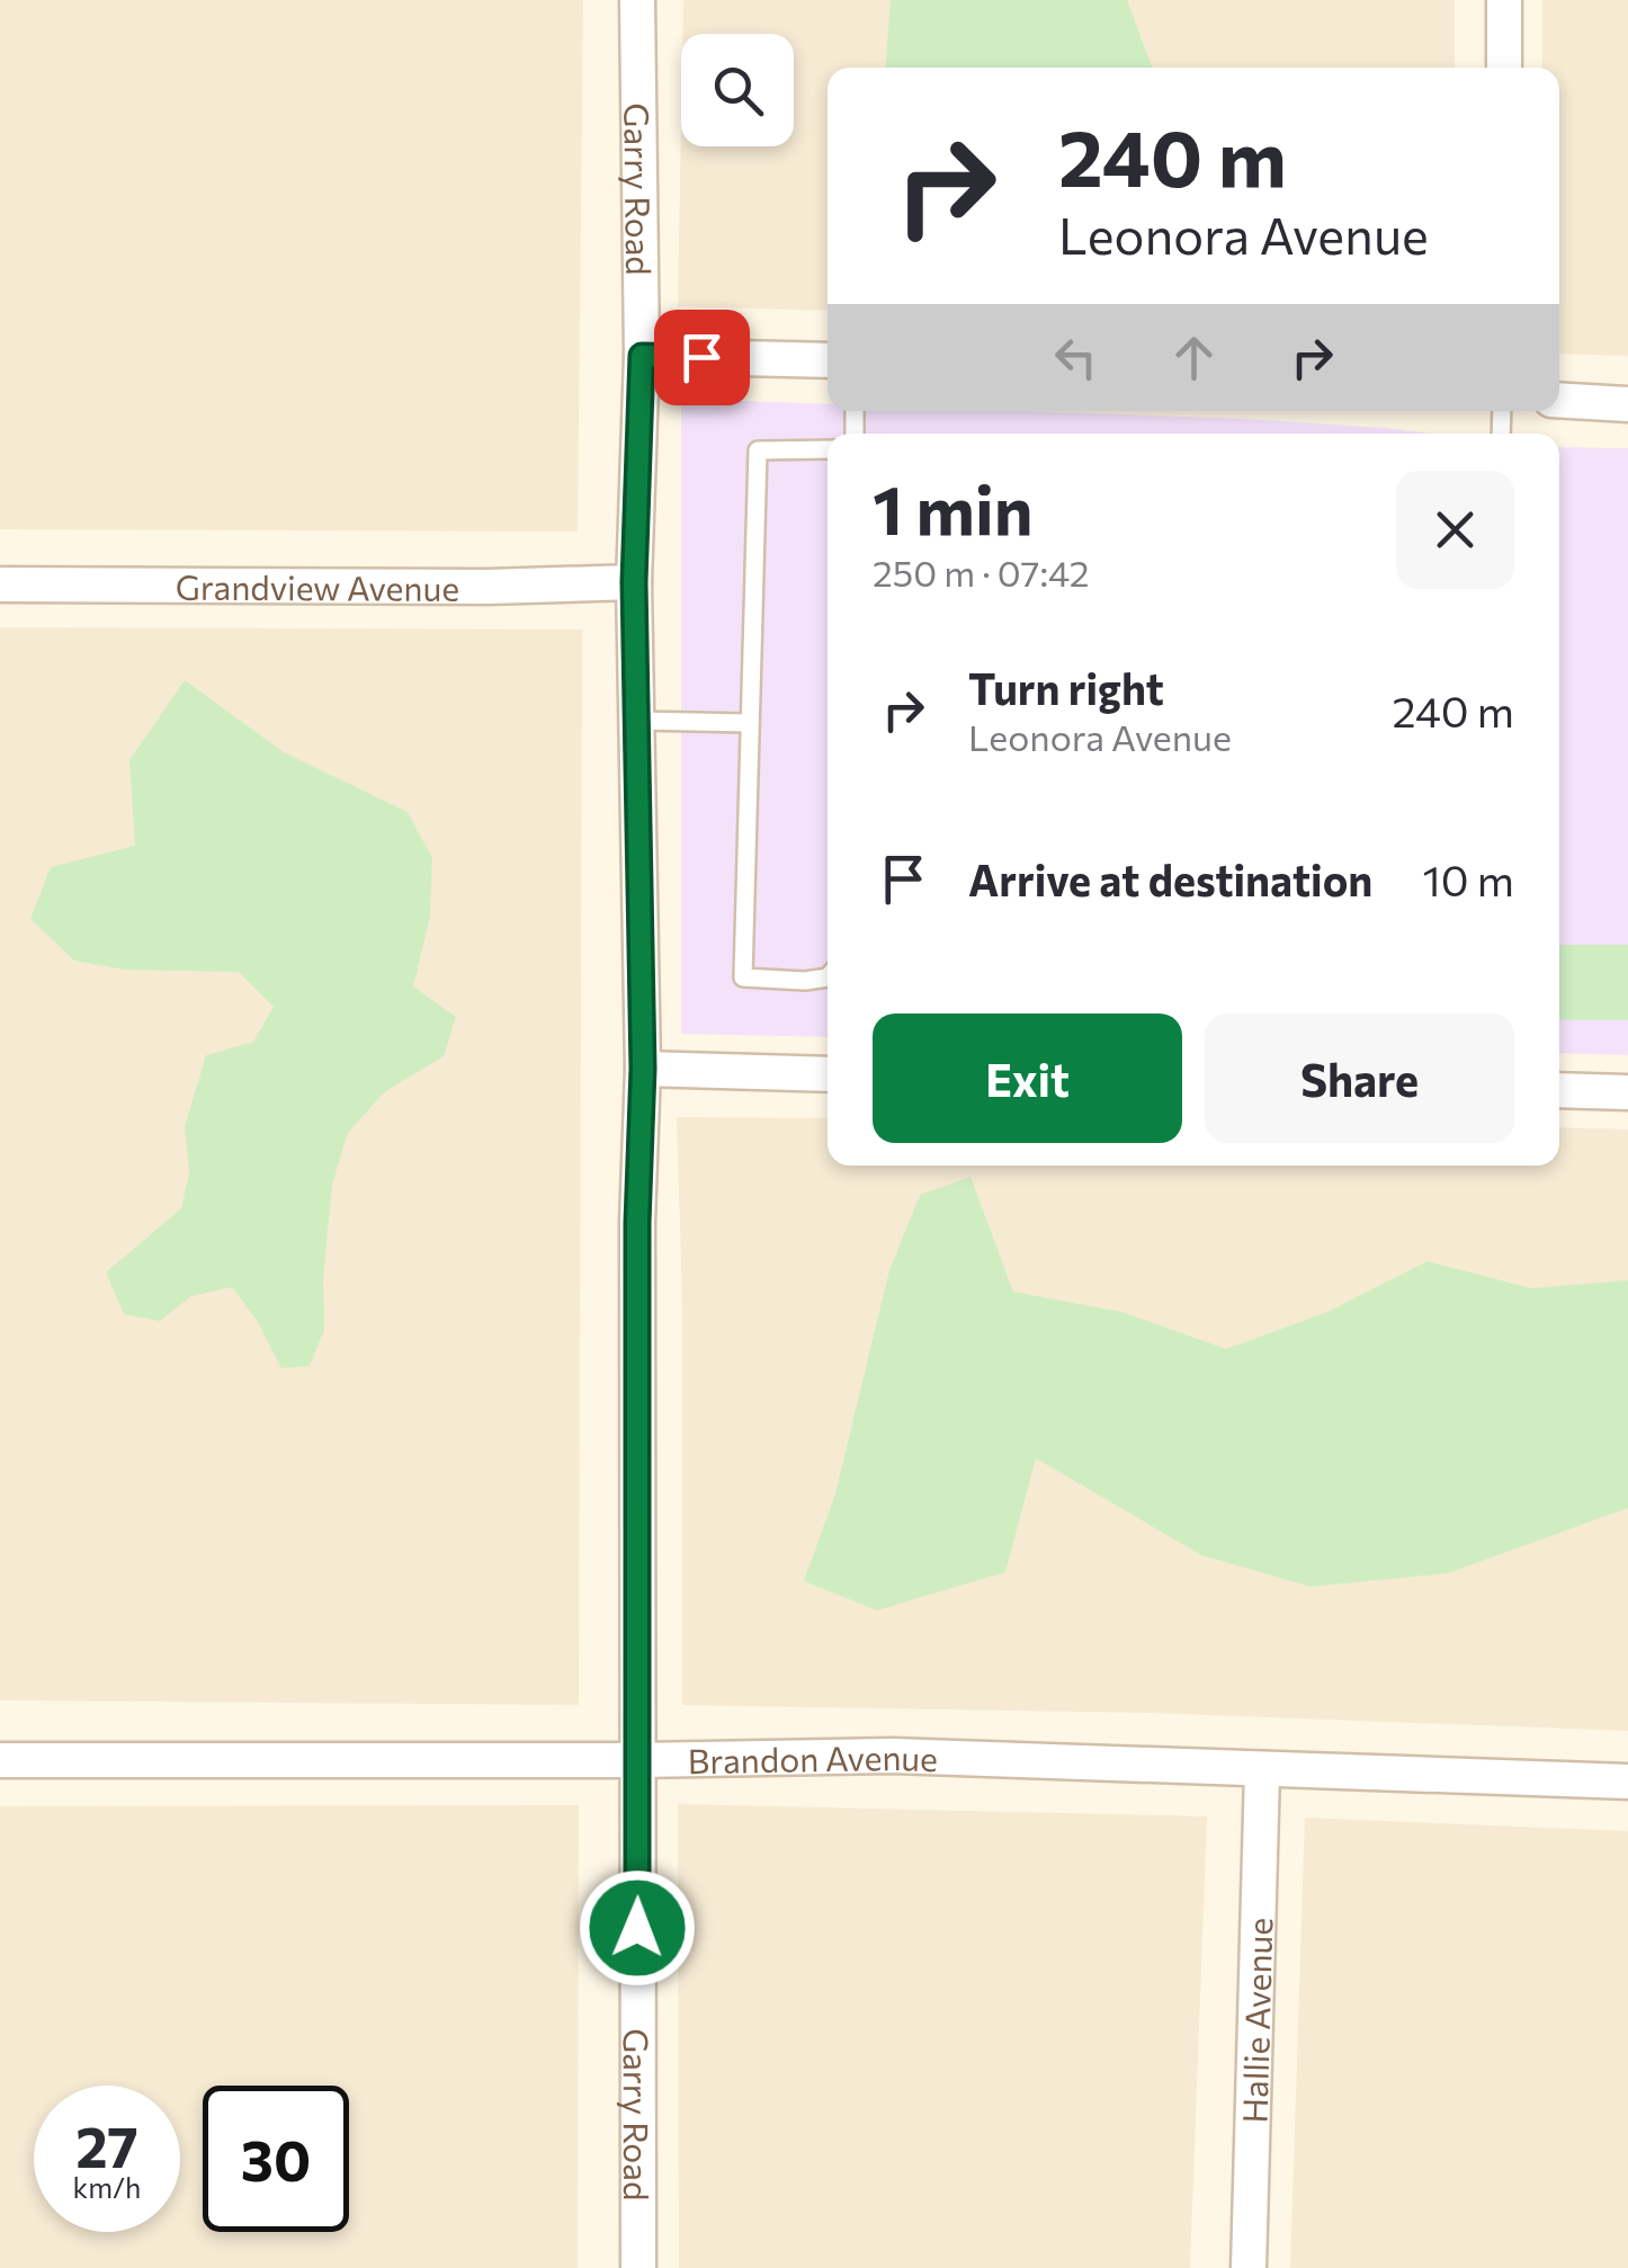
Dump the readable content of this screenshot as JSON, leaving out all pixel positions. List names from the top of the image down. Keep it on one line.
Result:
{"streets":{"street":["Garry Road","Grandview Avenue","Brandon Avenue","Hallie Avenue"]},"crossings":[["Garry Road","Grandview Avenue"],["Garry Road","Brandon Avenue"],["Brandon Avenue","Hallie Avenue"]],"page":{"turn":["240 m","Leonora Avenue"],"heading":["1 min","250 m · 07:42"],"list":[{"name":"Turn right","note":"Leonora Avenue","value":"240 m"},{"name":"Arrive at destination","value":"10 m"}],"buttons":["Exit","Share"],"speed":"27 km/h","limit":"30"}}
